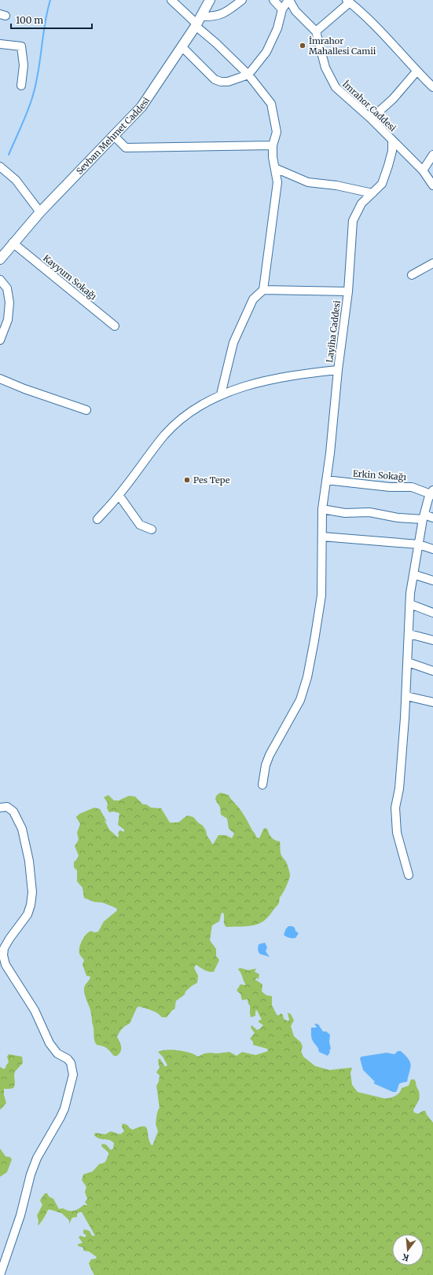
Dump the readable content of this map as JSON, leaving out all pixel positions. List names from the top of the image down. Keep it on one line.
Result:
{"streets":{"main road":["Sevban Mehmet Caddesi"],"street":["İmrahor Caddesi","Kayyum Sokağı","Layiha Caddesi","Erkin Sokağı"]},"crossings":[["İmrahor Caddesi","Layiha Caddesi"],["Sevban Mehmet Caddesi","Kayyum Sokağı"],["Layiha Caddesi","Erkin Sokağı"]],"places":["İmrahor Mahallesi Camii","Pes Tepe"],"scale_bar":"100 m","north":"bottom"}
